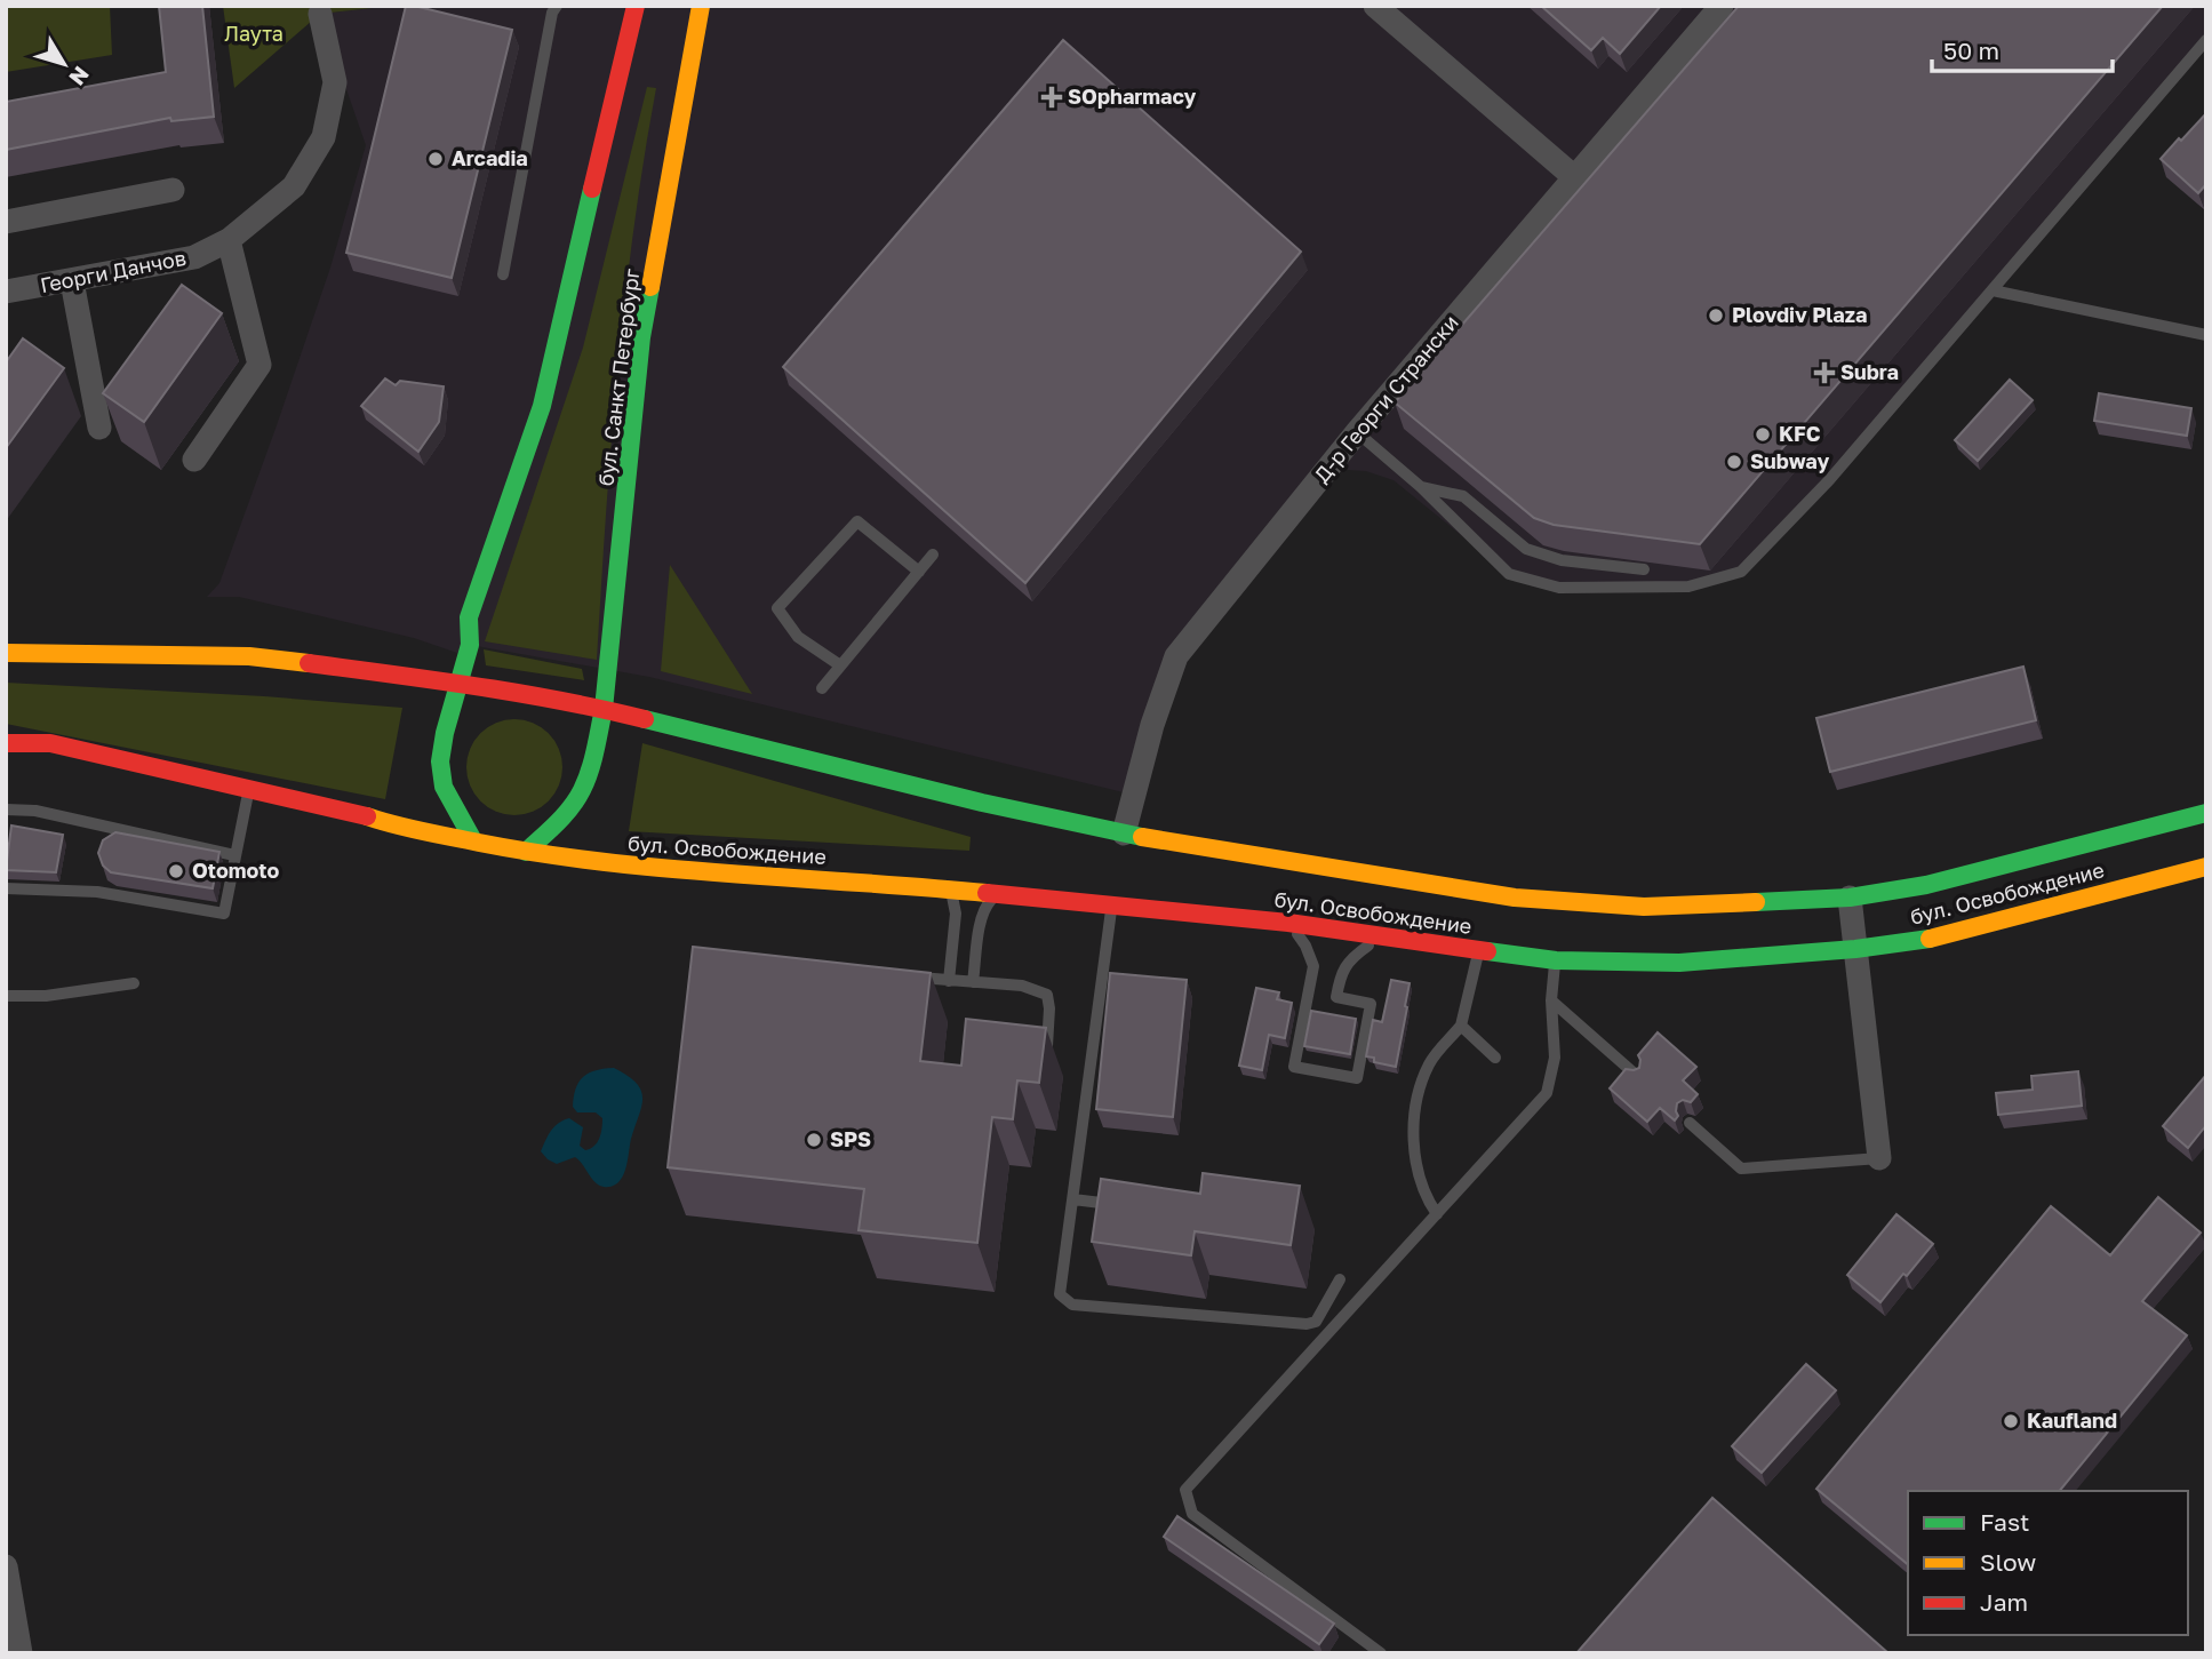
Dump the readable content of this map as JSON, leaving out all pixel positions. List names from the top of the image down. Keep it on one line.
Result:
{"streets":{"main road":["бул. Санкт Петербург","бул. Освобождение"],"street":["Георги Данчов","Д-р Георги Странски"]},"crossings":[["бул. Санкт Петербург","бул. Освобождение"],["Д-р Георги Странски","бул. Освобождение"]],"parks":["Лаута"],"places":{"health":["SOpharmacy","Subra"],"other":["Arcadia","Plovdiv Plaza","KFC","Subway","Otomoto","SPS","Kaufland"]},"legend":["Fast","Slow","Jam"],"scale_bar":"50 m","north":"bottom right"}
